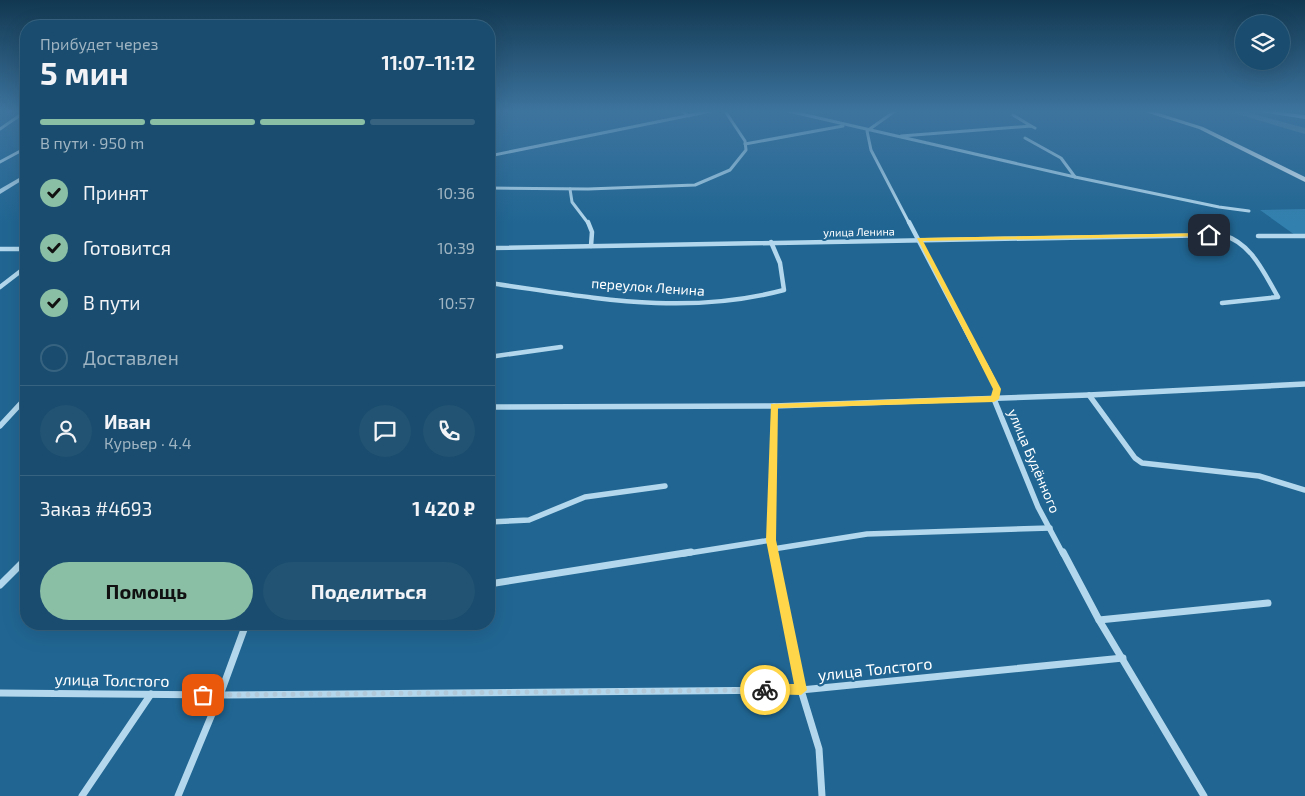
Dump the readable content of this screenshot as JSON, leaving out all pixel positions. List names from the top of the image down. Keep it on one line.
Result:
{"streets":{"street":["улица Ленина","переулок Ленина","улица Будённого","улица Толстого"]},"crossings":[["улица Ленина","переулок Ленина"],["улица Ленина","улица Будённого"],["улица Будённого","улица Толстого"]],"page":{"heading":["5 мин","Прибудет через","11:07–11:12"],"panel":["Иван","Курьер · 4.4","Заказ #4693","1 420 ₽"],"bar":"В пути · 950 m","list":[["Принят","10:36"],["Готовится","10:39"],["В пути","10:57"],"Доставлен"],"buttons":["Помощь","Поделиться"]}}
